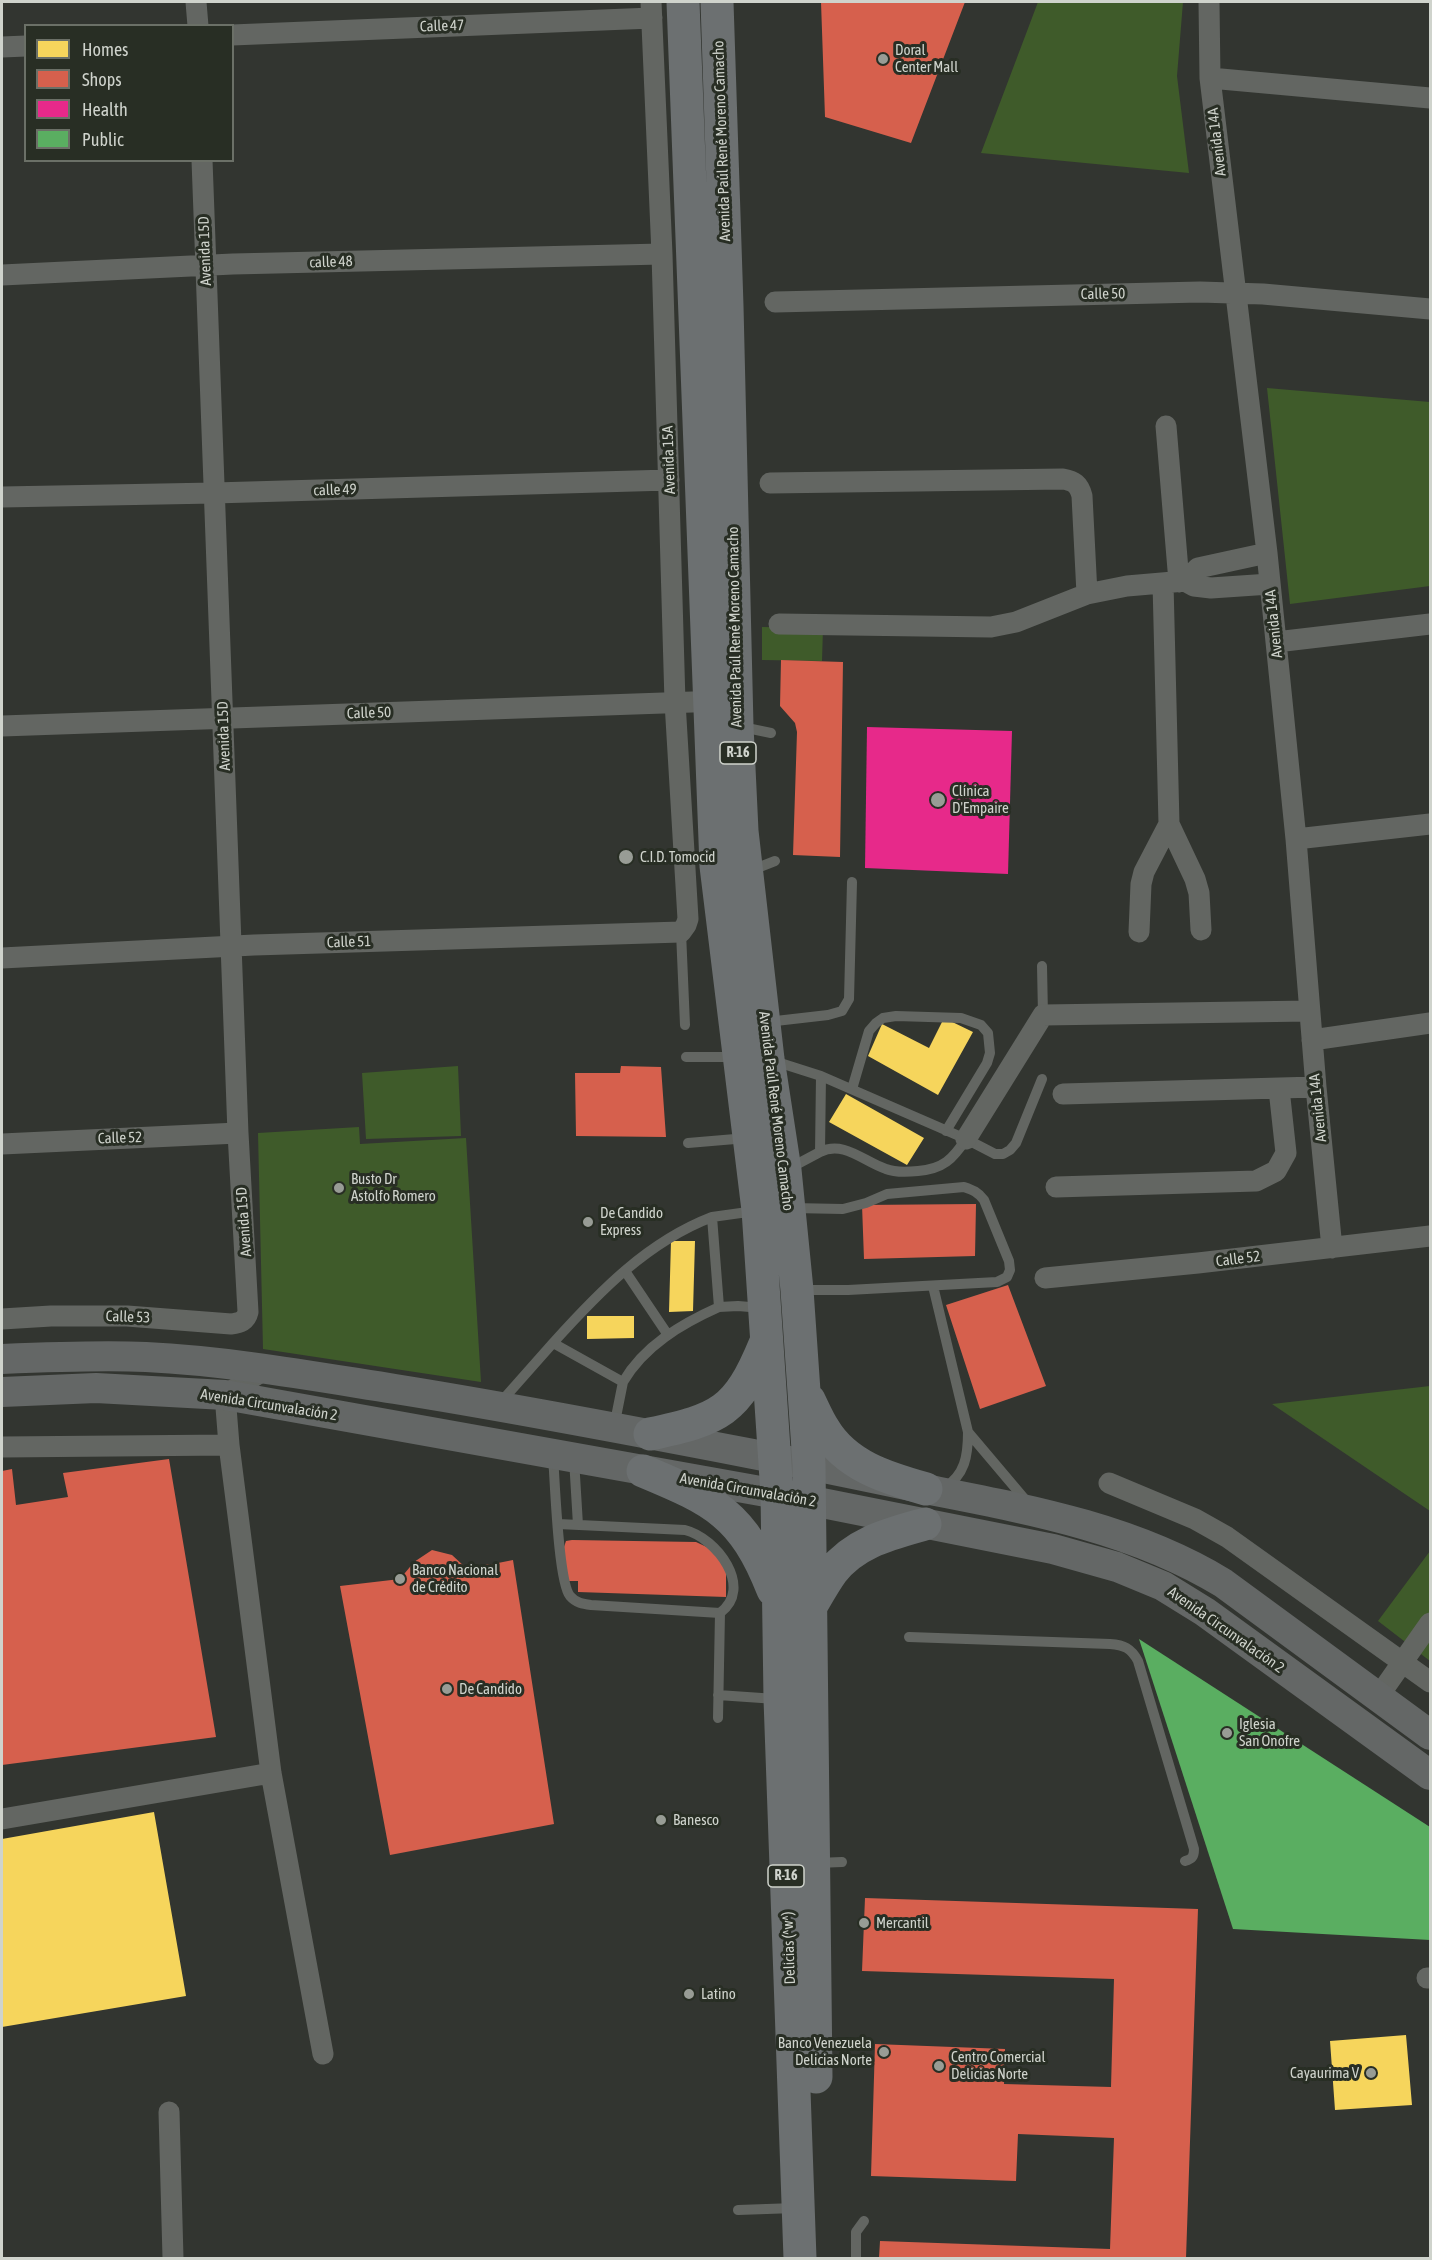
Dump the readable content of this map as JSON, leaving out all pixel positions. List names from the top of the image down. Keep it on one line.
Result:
{"streets":{"main road":["Avenida Paúl René Moreno Camacho","R-16","Avenida Circunvalación 2","Delicias (^w^)"],"street":["Calle 47","Avenida 14A","Avenida 15D","calle 48","Calle 50","Avenida 15A","calle 49","Calle 51","Calle 52","Calle 53"]},"crossings":[["Calle 47","Avenida 15A"],["Avenida Paúl René Moreno Camacho","Calle 50"],["Avenida Paúl René Moreno Camacho","Avenida Circunvalación 2"],["Avenida Paúl René Moreno Camacho","Delicias (^w^)"],["Avenida 14A","Calle 50"],["Avenida 14A","Calle 52"],["Avenida 15D","calle 48"],["Avenida 15D","Calle 50"],["Avenida 15D","calle 49"],["Avenida 15D","Calle 51"],["Avenida 15D","Calle 52"],["Avenida 15D","Calle 53"],["calle 48","Avenida 15A"],["Calle 50","Avenida 15A"],["Avenida 15A","calle 49"],["Avenida 15A","Calle 51"],["Avenida Circunvalación 2","Delicias (^w^)"]],"places":["Doral Center Mall","Clínica D'Empaire","C.I.D. Tomocid","Busto Dr Astolfo Romero","De Candido Express","Banco Nacional de Crédito","De Candido","Iglesia San Onofre","Banesco","Mercantil","Latino","Banco Venezuela Delicias Norte","Centro Comercial Delicias Norte","Cayaurima V"],"legend":["Homes","Shops","Health","Public"]}
